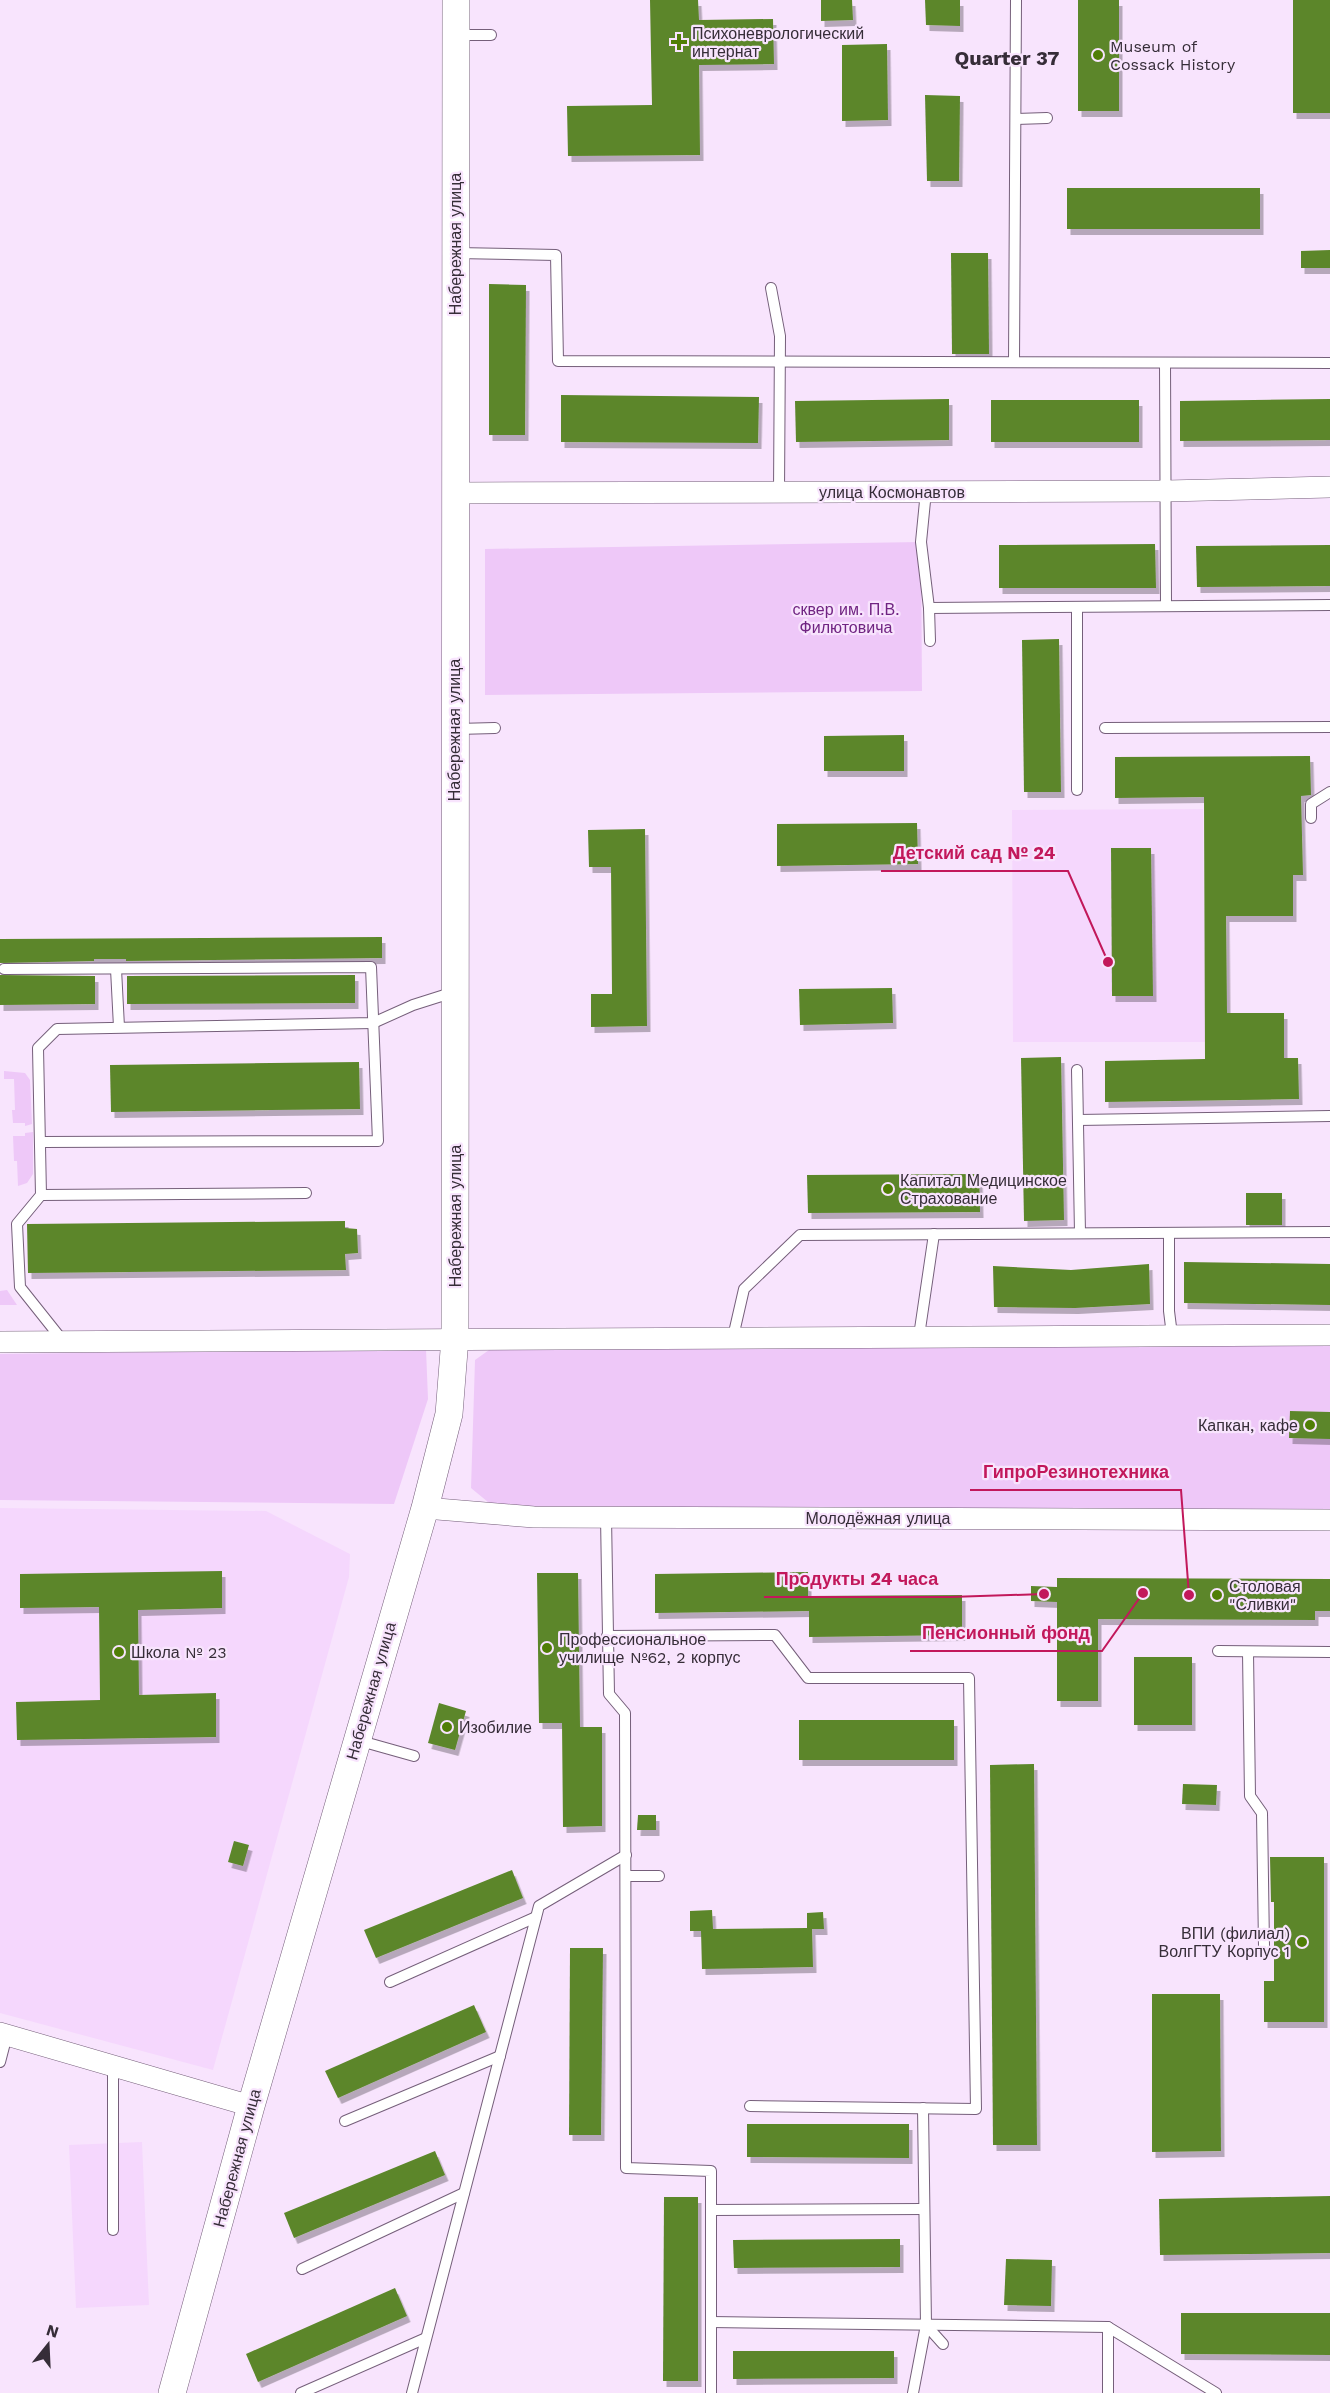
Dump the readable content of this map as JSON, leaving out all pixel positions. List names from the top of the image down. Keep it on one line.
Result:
{"streets":{"street":["Набережная улица","улица Космонавтов","Молодёжная улица"]},"crossings":[["Набережная улица","улица Космонавтов"],["Набережная улица","Молодёжная улица"]],"districts":["Quarter 37"],"parks":["сквер им. П.В. Филютовича"],"places":{"health":["Психоневрологический интернат"],"other":["Museum of Cossack History","Детский сад № 24","Капитал Медицинское Страхование","Капкан, кафе","Пенсионный фонд","Продукты 24 часа","ГипроРезинотехника","Столовая \"Сливки\"","Профессиональное училище №62, 2 корпус","Школа № 23","Изобилие","ВПИ (филиал) ВолгГТУ Корпус 1"]},"north":"top"}
